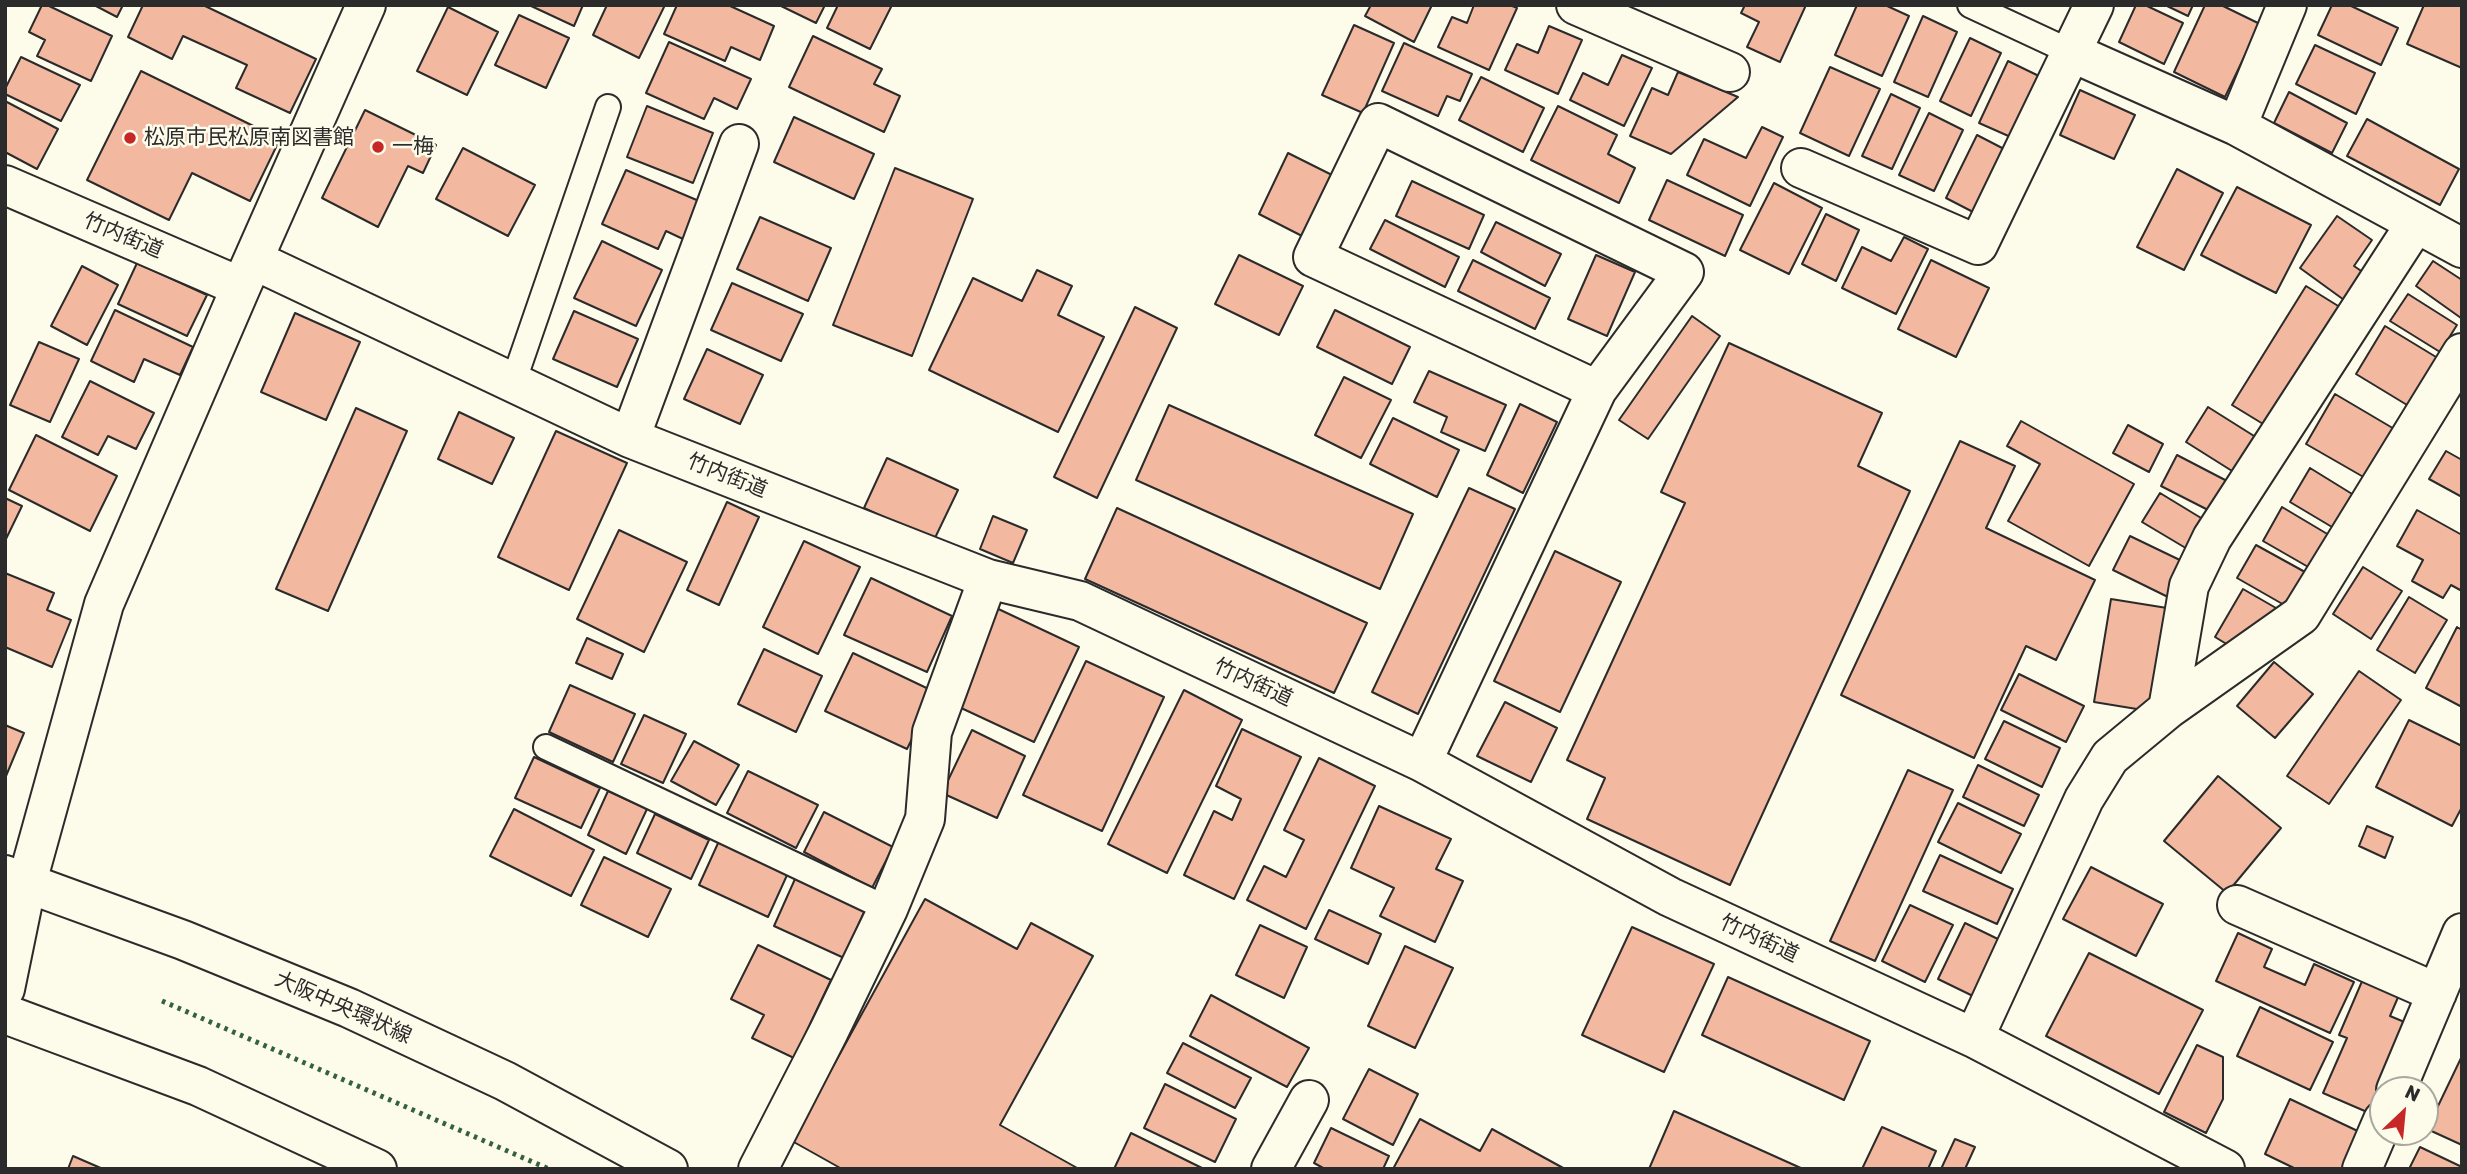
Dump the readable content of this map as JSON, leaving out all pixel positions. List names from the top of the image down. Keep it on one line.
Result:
{"streets":{"street":["竹内街道","大阪中央環状線"]},"places":["松原市民松原南図書館","一梅"],"north":"top right"}
